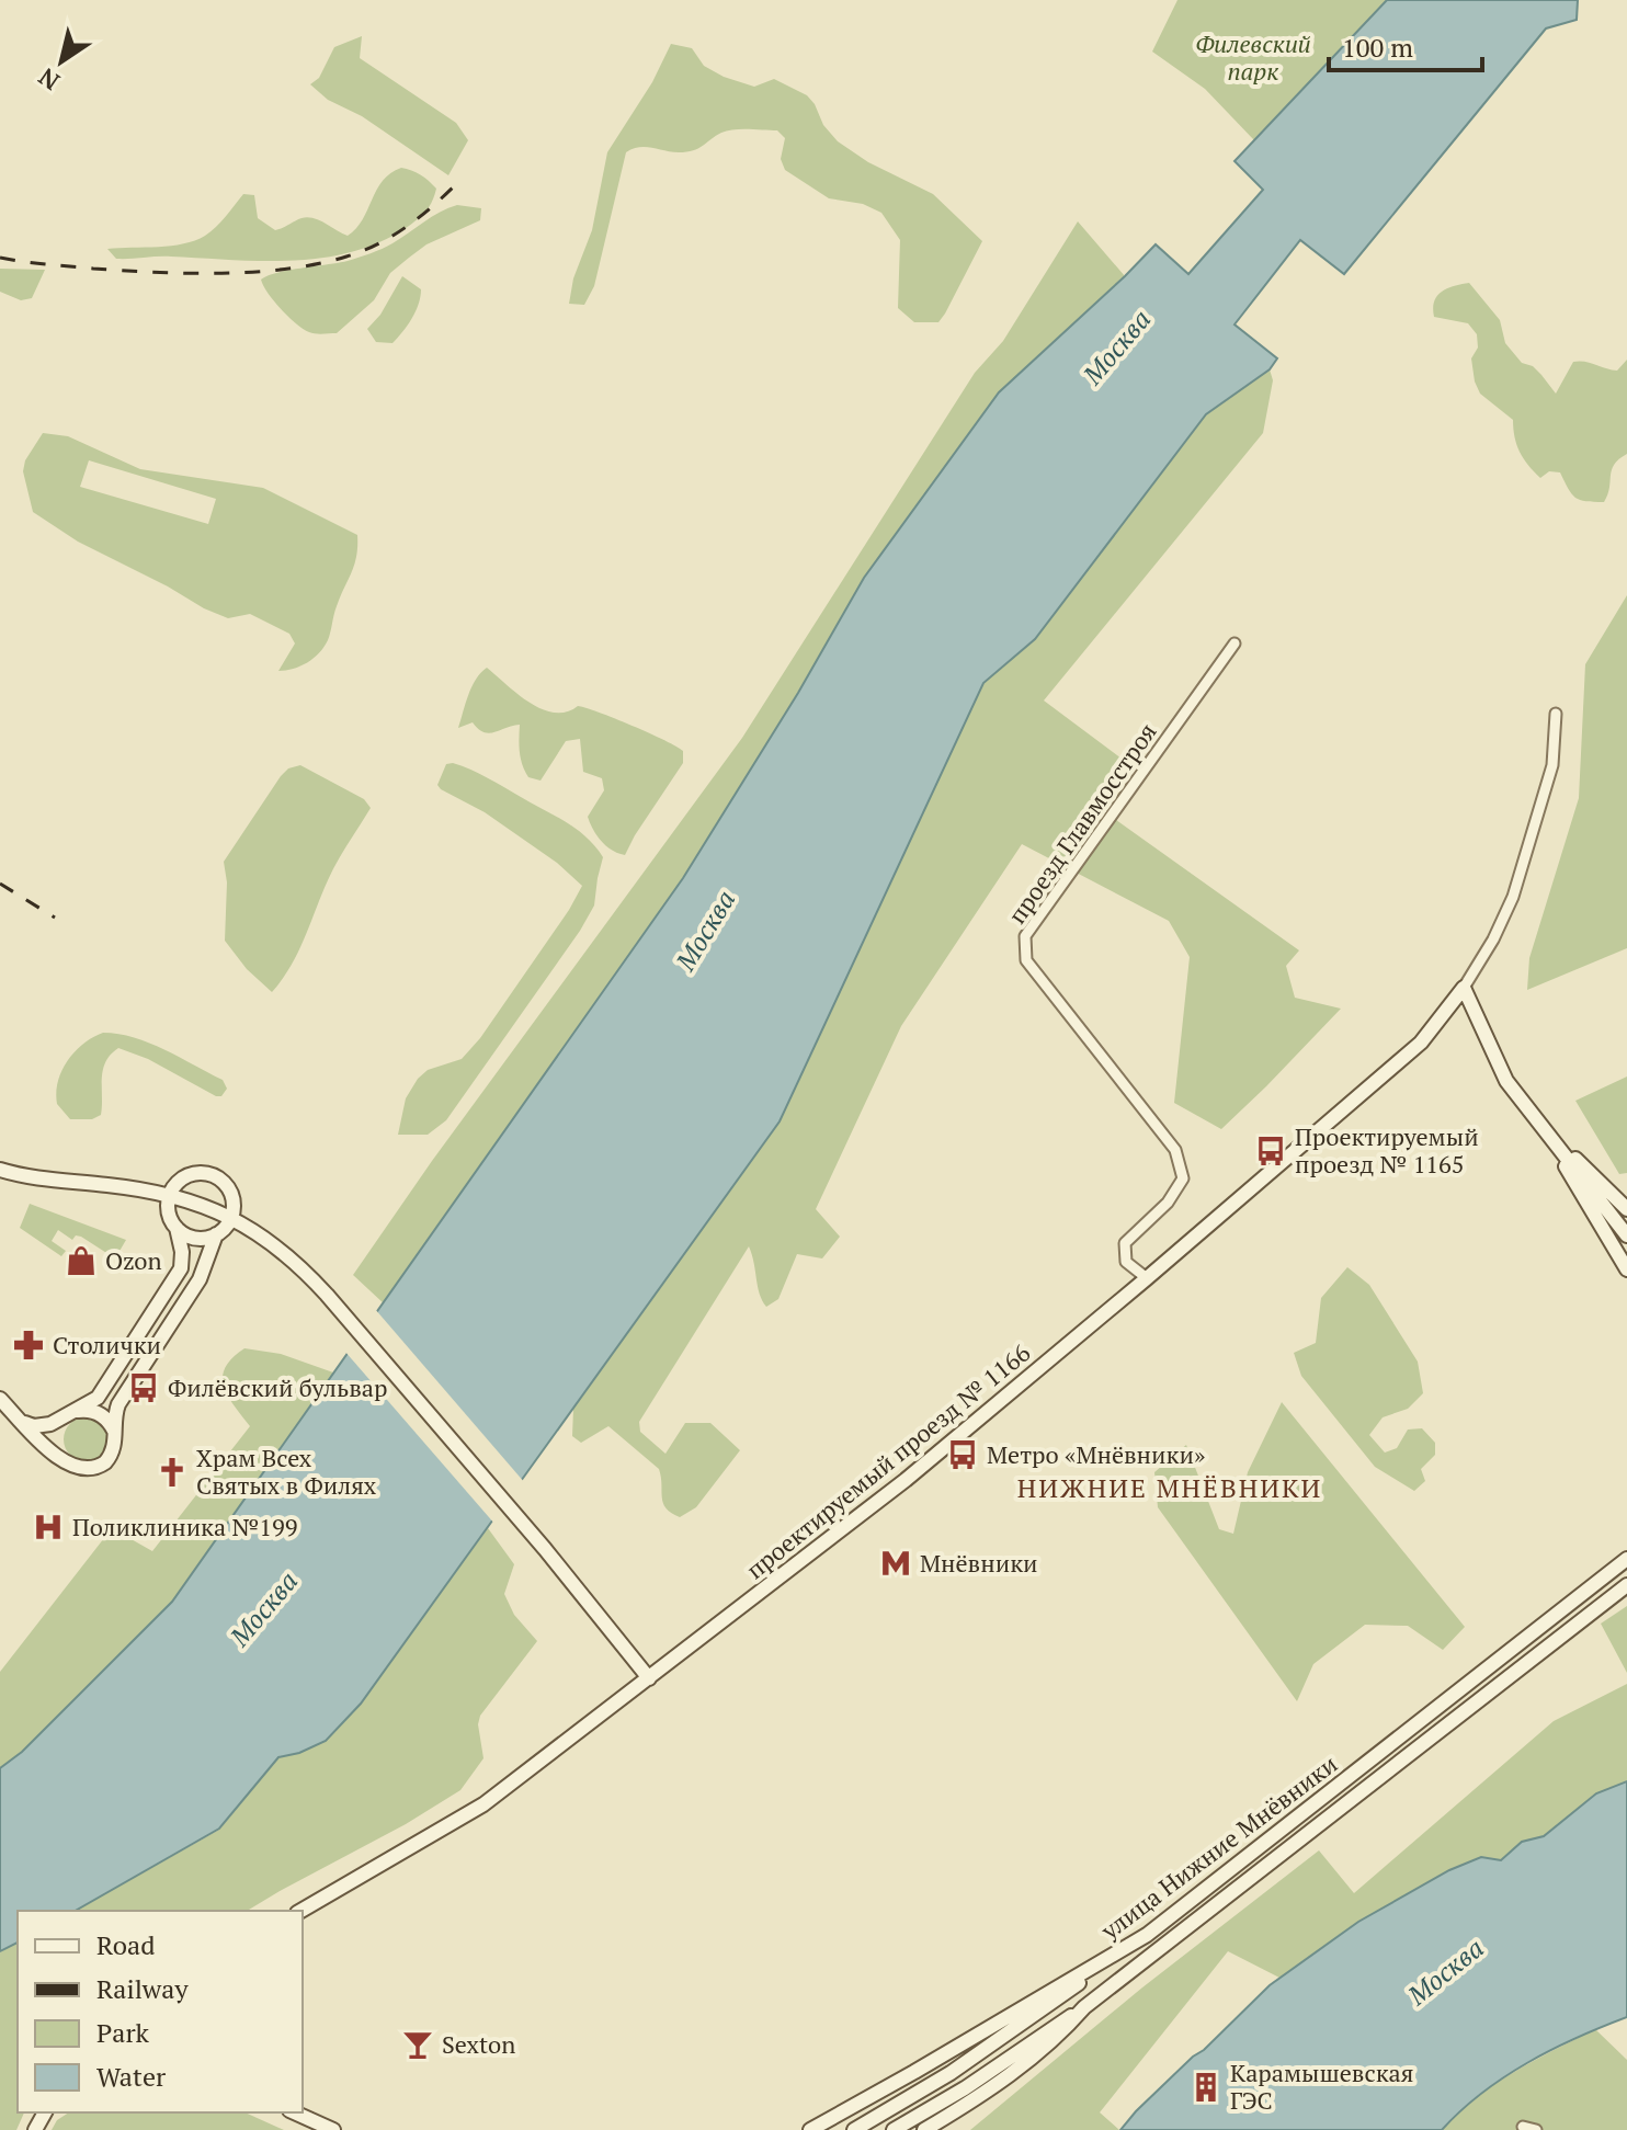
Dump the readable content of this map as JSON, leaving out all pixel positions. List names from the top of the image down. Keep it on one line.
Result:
{"streets":{"street":["проезд Главмосстроя","проектируемый проезд № 1166","улица Нижние Мнёвники"]},"crossings":[["проезд Главмосстроя","проектируемый проезд № 1166"]],"districts":["НИЖНИЕ МНЁВНИКИ"],"water":["Москва"],"parks":["Филевский парк"],"places":{"bus stop":["Проектируемый проезд № 1165","Филёвский бульвар","Метро «Мнёвники»"],"shop":["Ozon"],"pharmacy":["Столички"],"church":["Храм Всех Святых в Филях"],"hospital":["Поликлиника №199"],"metro station":["Мнёвники"],"bar":["Sexton"],"building":["Карамышевская ГЭС"]},"legend":["Road","Railway","Park","Water"],"scale_bar":"100 m","north":"bottom left"}
